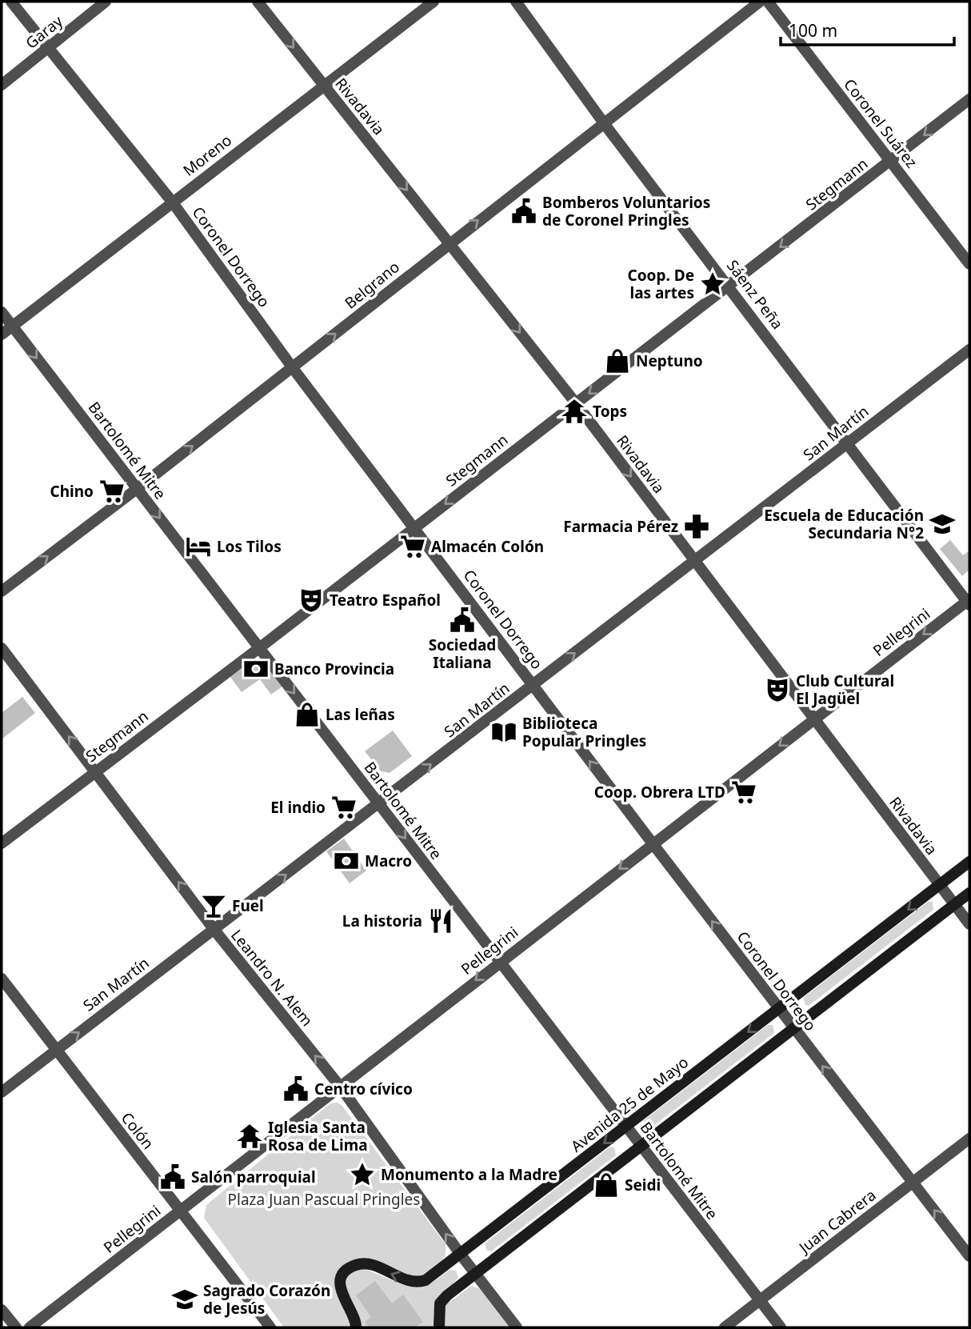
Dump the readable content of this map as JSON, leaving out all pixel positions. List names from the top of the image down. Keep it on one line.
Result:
{"streets":{"main road":["Avenida 25 de Mayo"],"street":["Garay","Rivadavia","Coronel Suárez","Moreno","Stegmann","Coronel Dorrego","Belgrano","Sáenz Peña","San Martín","Bartolomé Mitre","Pellegrini","Leandro N. Alem","Colón","Juan Cabrera"]},"crossings":[["Garay","Coronel Dorrego"],["Rivadavia","Moreno"],["Rivadavia","Stegmann"],["Rivadavia","Belgrano"],["Rivadavia","San Martín"],["Rivadavia","Pellegrini"],["Rivadavia","Avenida 25 de Mayo"],["Coronel Suárez","Stegmann"],["Moreno","Coronel Dorrego"],["Moreno","Bartolomé Mitre"],["Stegmann","Coronel Dorrego"],["Stegmann","Sáenz Peña"],["Stegmann","Bartolomé Mitre"],["Stegmann","Leandro N. Alem"],["Coronel Dorrego","Belgrano"],["Coronel Dorrego","San Martín"],["Coronel Dorrego","Pellegrini"],["Coronel Dorrego","Avenida 25 de Mayo"],["Coronel Dorrego","Juan Cabrera"],["Belgrano","Sáenz Peña"],["Belgrano","Bartolomé Mitre"],["Sáenz Peña","San Martín"],["Sáenz Peña","Pellegrini"],["San Martín","Bartolomé Mitre"],["San Martín","Leandro N. Alem"],["San Martín","Colón"],["Bartolomé Mitre","Pellegrini"],["Bartolomé Mitre","Avenida 25 de Mayo"],["Bartolomé Mitre","Juan Cabrera"],["Pellegrini","Leandro N. Alem"],["Pellegrini","Colón"],["Leandro N. Alem","Avenida 25 de Mayo"]],"one_way":["Rivadavia","Stegmann","Coronel Dorrego","Belgrano","San Martín","Bartolomé Mitre","Pellegrini","Leandro N. Alem"],"parks":["Plaza Juan Pascual Pringles"],"places":{"public building":["Bomberos Voluntarios de Coronel Pringles","Sociedad Italiana","Centro cívico","Salón parroquial"],"place":["Coop. De las artes","Monumento a la Madre"],"shop":["Neptuno","Las leñas","Seidi"],"temple":["Tops","Iglesia Santa Rosa de Lima"],"supermarket":["Chino","Almacén Colón","Coop. Obrera LTD","El indio"],"school or university":["Escuela de Educación Secundaria N°2","Sagrado Corazón de Jesús"],"pharmacy":["Farmacia Pérez"],"hotel":["Los Tilos"],"theatre":["Teatro Español","Club Cultural El Jagüel"],"bank":["Banco Provincia","Macro"],"library":["Biblioteca Popular Pringles"],"bar":["Fuel"],"restaurant":["La historia"]},"scale_bar":"100 m"}
